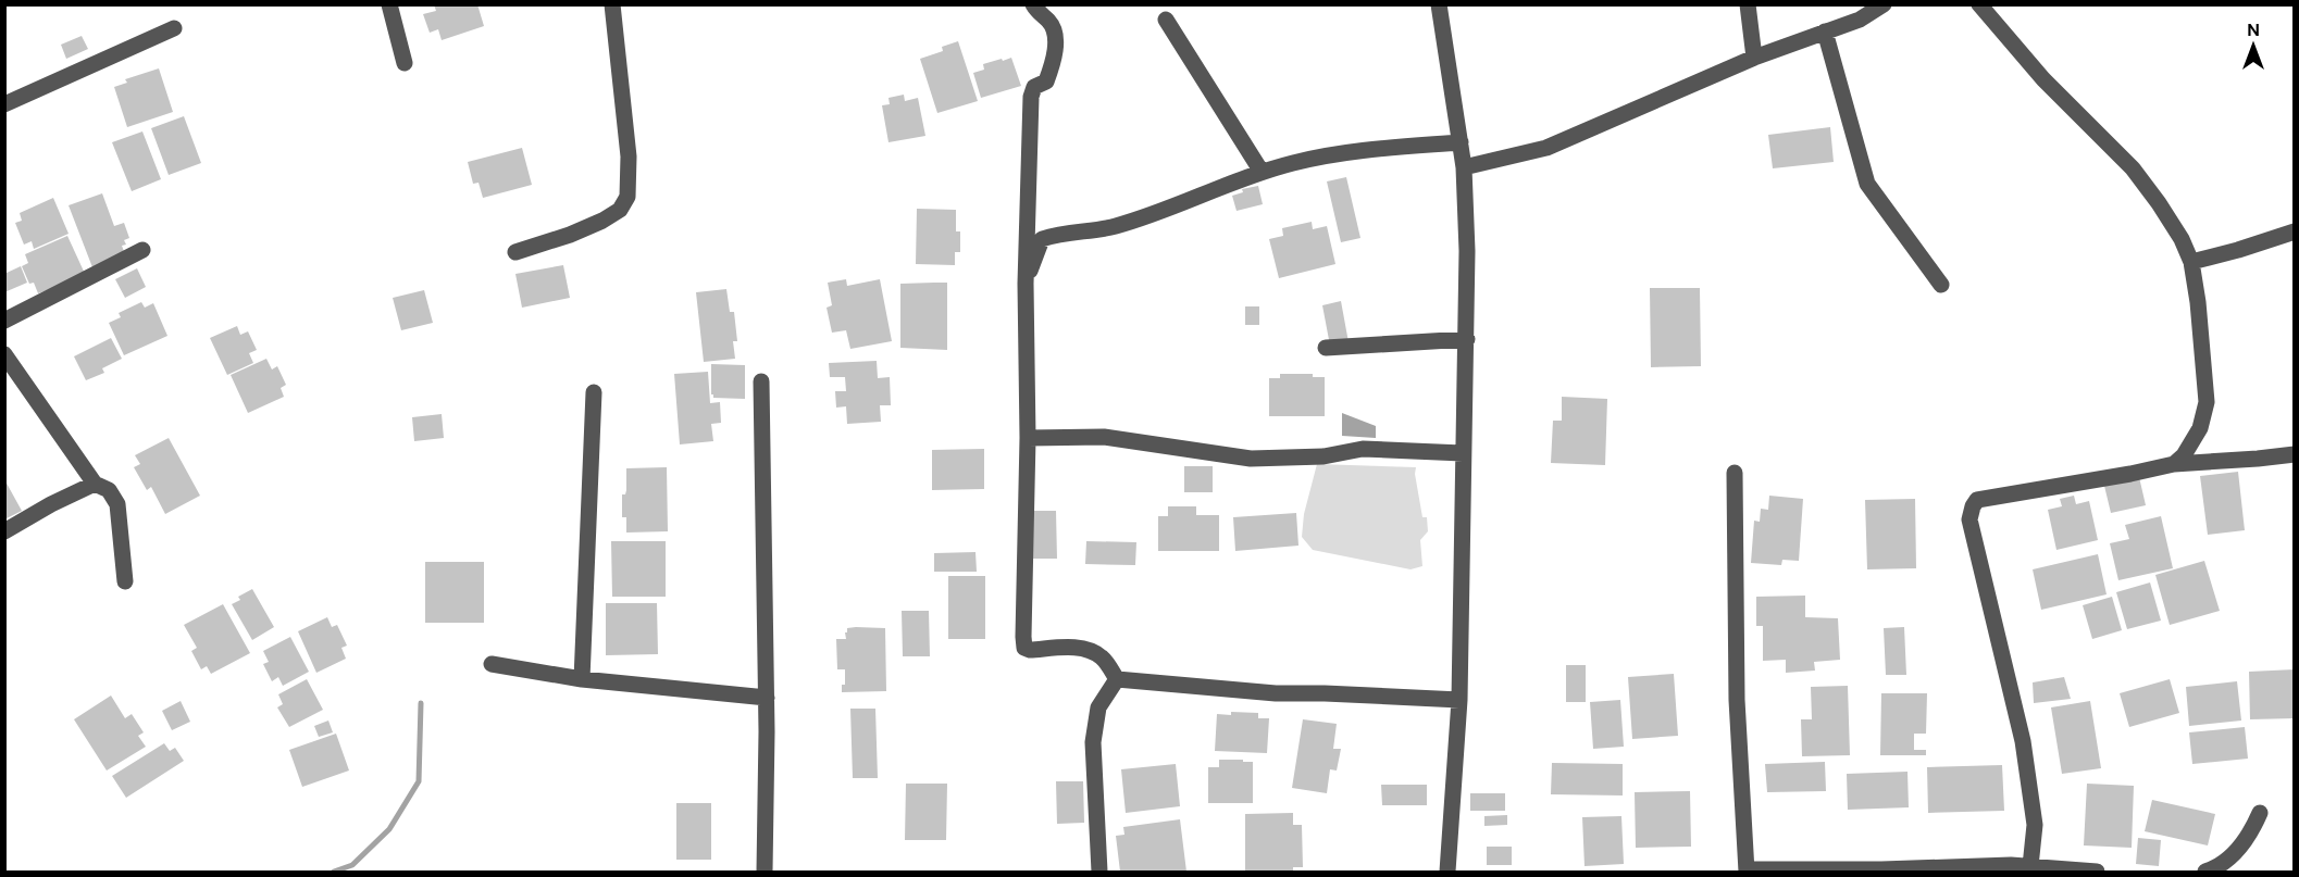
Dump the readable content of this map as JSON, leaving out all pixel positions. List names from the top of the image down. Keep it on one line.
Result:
{"north":"top"}
